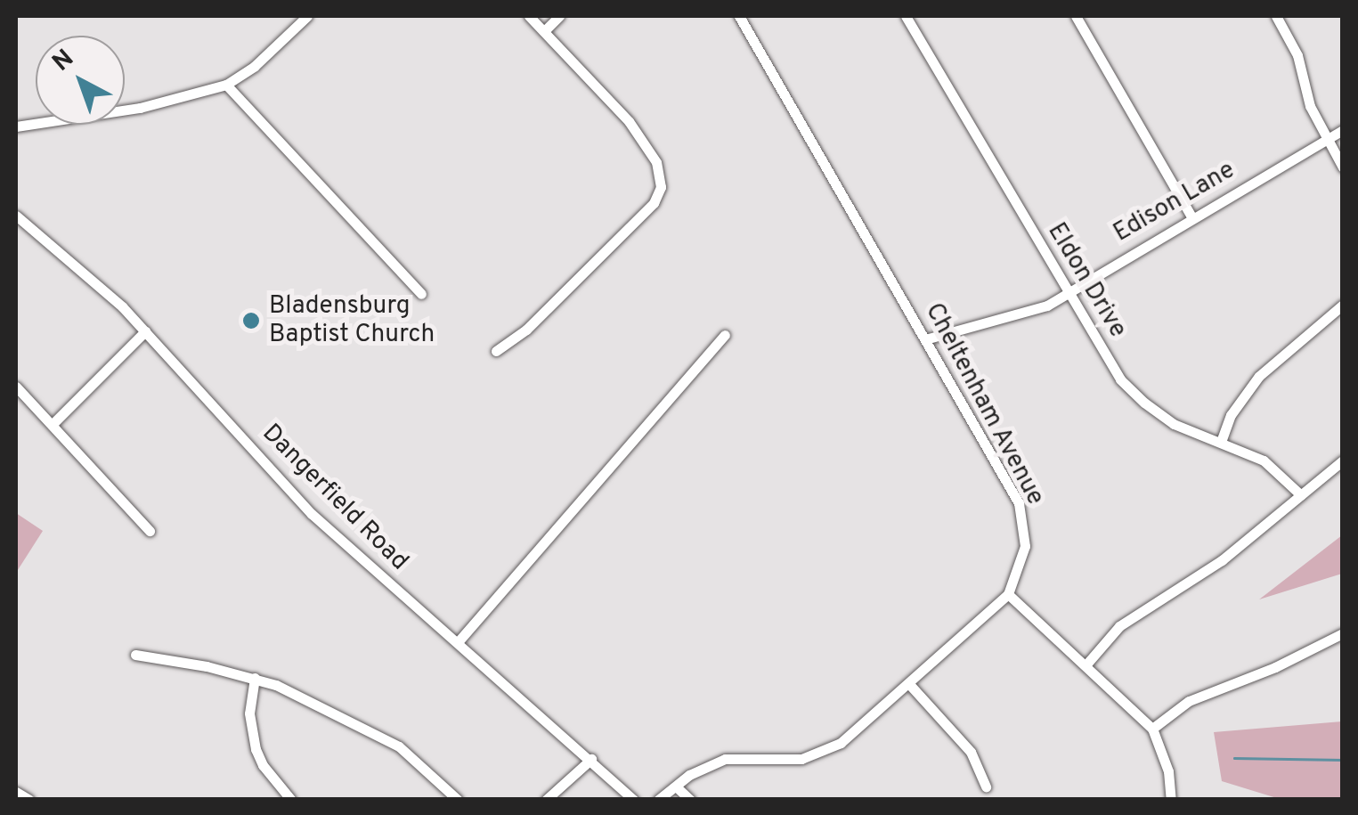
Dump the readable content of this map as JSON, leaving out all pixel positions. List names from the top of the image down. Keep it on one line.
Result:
{"streets":{"street":["Edison Lane","Eldon Drive","Cheltenham Avenue","Dangerfield Road"]},"crossings":[["Edison Lane","Eldon Drive"],["Edison Lane","Cheltenham Avenue"]],"places":["Bladensburg Baptist Church"],"north":"top left"}
